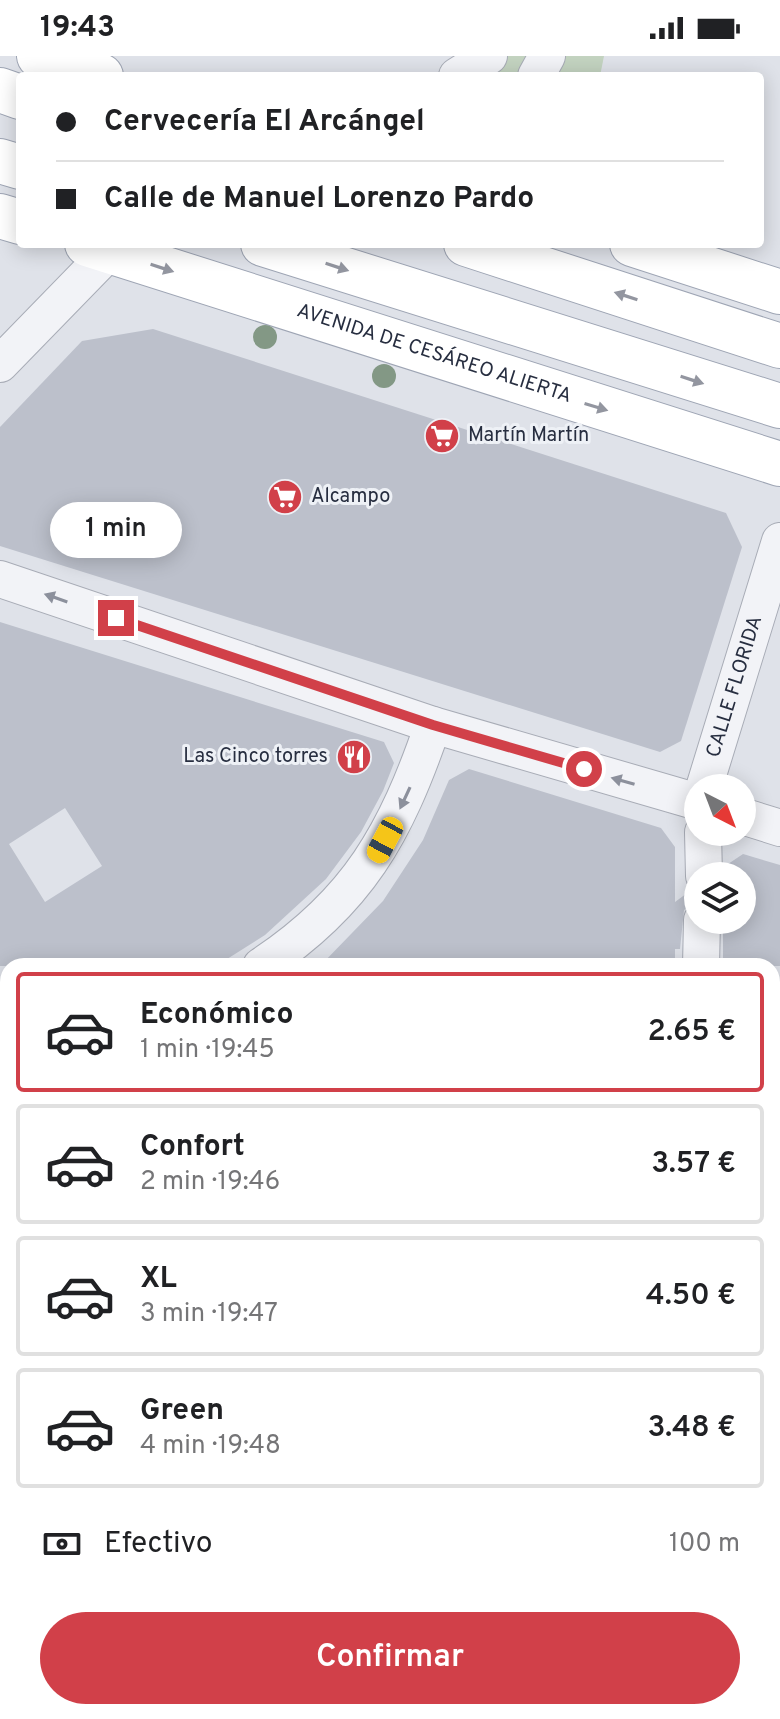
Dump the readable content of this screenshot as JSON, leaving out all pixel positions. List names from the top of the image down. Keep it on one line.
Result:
{"streets":{"main road":["AVENIDA DE CESÁREO ALIERTA"],"street":["CALLE FLORIDA"]},"places":{"supermarket":["Martín Martín","Alcampo"],"restaurant":["Las Cinco torres"]},"north":"bottom right","page":{"status":"19:43","banner":["Cervecería El Arcángel","Calle de Manuel Lorenzo Pardo"],"bubble":"1 min","list":[{"name":"Económico","note":"1 min · 19:45","value":"2.65 €"},{"name":"Confort","note":"2 min · 19:46","value":"3.57 €"},{"name":"XL","note":"3 min · 19:47","value":"4.50 €"},{"name":"Green","note":"4 min · 19:48","value":"3.48 €"}],"pay":["Efectivo","100 m"],"buttons":"Confirmar"}}
